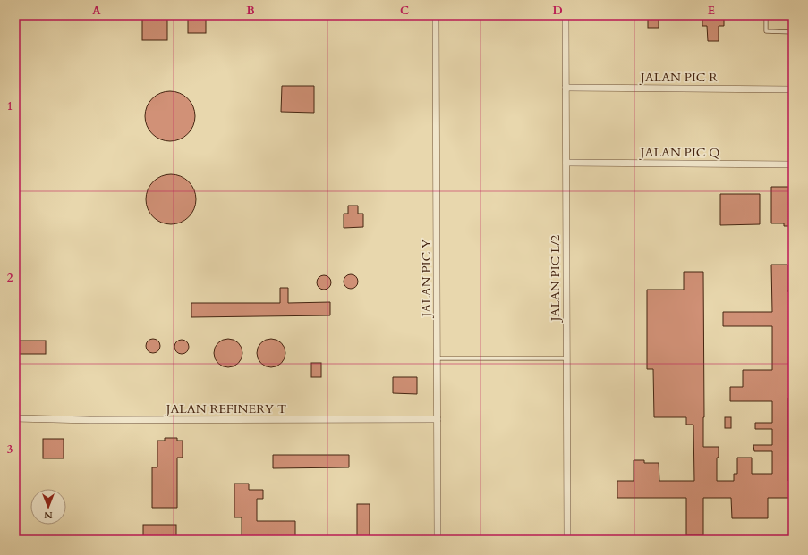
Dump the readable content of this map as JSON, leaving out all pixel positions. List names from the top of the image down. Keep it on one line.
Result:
{"streets":{"street":["JALAN PIC R","JALAN PIC Q","JALAN PIC Y","JALAN PIC L/2","JALAN REFINERY T"]},"crossings":[["JALAN PIC R","JALAN PIC L/2"],["JALAN PIC Q","JALAN PIC L/2"],["JALAN PIC Y","JALAN REFINERY T"]],"north":"bottom","grid":{"columns":["A","B","C","D","E"],"rows":["1","2","3"]}}
